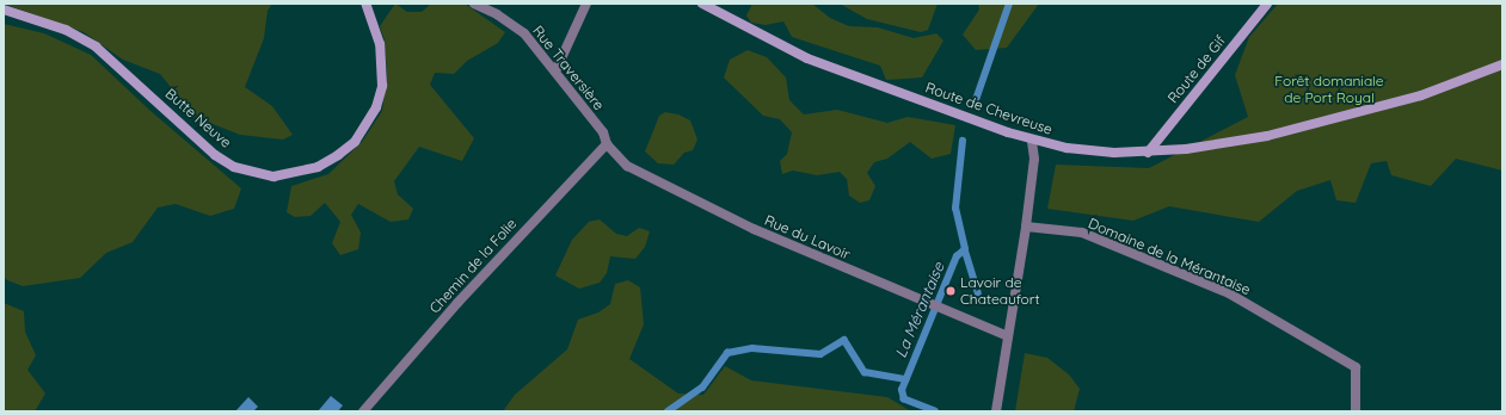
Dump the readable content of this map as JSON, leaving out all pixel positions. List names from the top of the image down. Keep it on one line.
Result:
{"streets":{"main road":["Route de Gif","Route de Chevreuse","Butte Neuve"],"street":["Rue Traversière","Rue du Lavoir","Domaine de la Mérantaise","Chemin de la Folie"]},"crossings":[["Rue Traversière","Rue du Lavoir"],["Rue Traversière","Chemin de la Folie"],["Route de Gif","Route de Chevreuse"],["Rue du Lavoir","Chemin de la Folie"]],"water":["La Mérantaise"],"parks":["Forêt domaniale de Port Royal"],"places":["Lavoir de Chateaufort"]}
